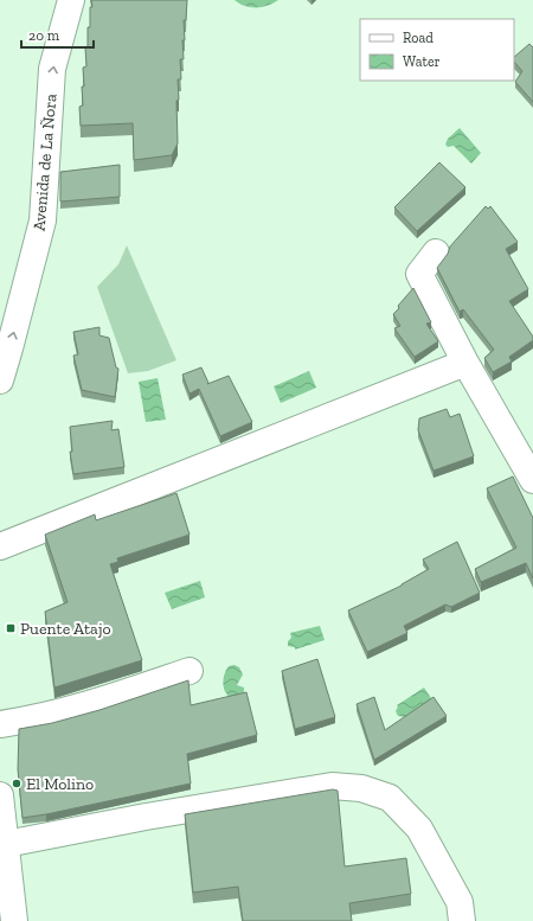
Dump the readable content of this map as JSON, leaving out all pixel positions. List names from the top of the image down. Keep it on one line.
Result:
{"streets":{"street":["Avenida de La Ñora"]},"one_way":["Avenida de La Ñora"],"places":{"transit":["Puente Atajo"],"other":["El Molino"]},"legend":["Road","Water"],"scale_bar":"20 m"}
